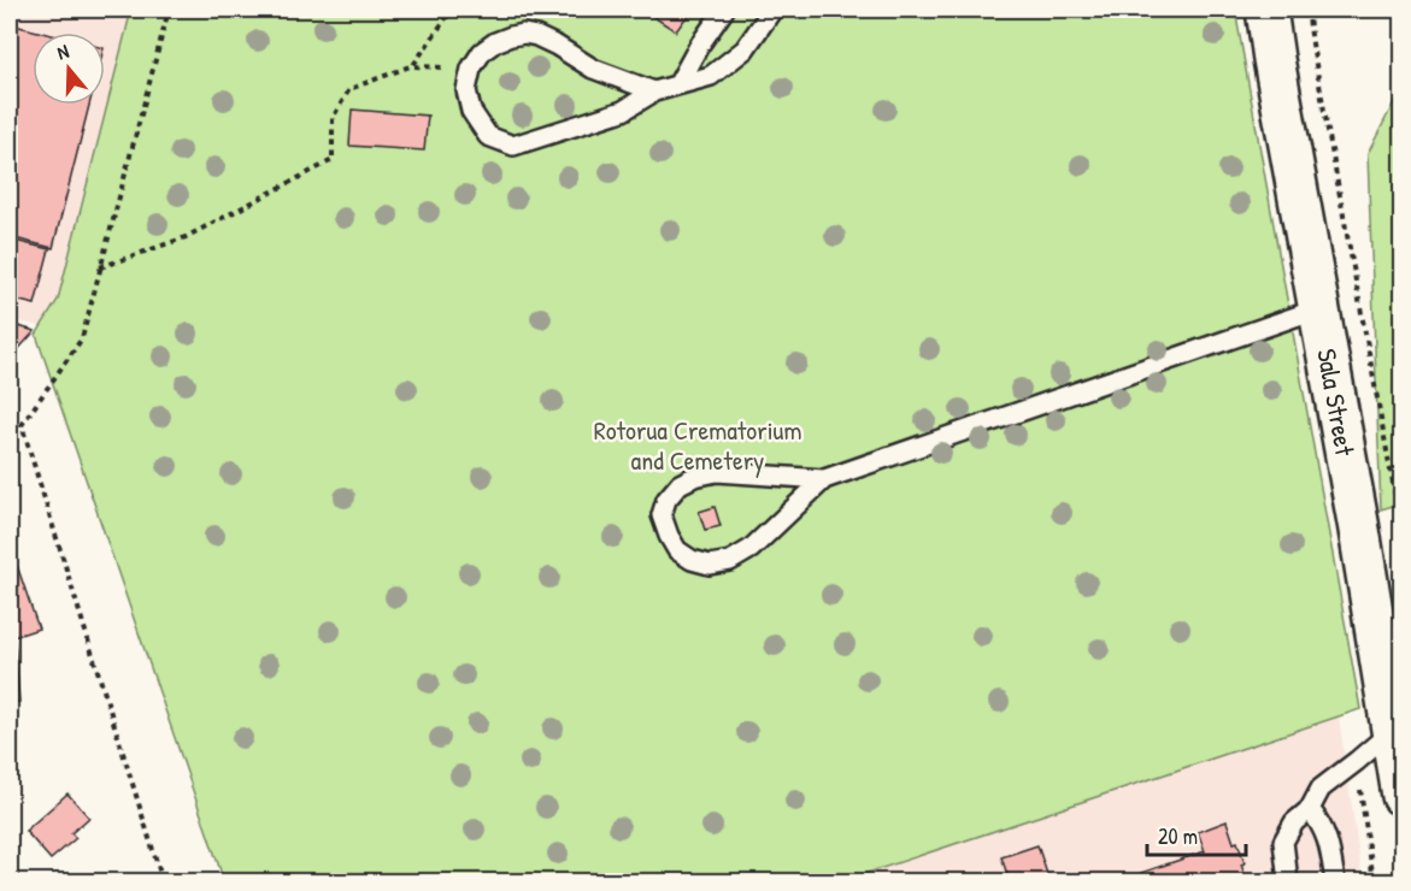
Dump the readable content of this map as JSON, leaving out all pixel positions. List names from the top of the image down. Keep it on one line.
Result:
{"streets":{"highway":["Sala Street"]},"parks":["Rotorua Crematorium and Cemetery"],"scale_bar":"20 m","north":"top"}
